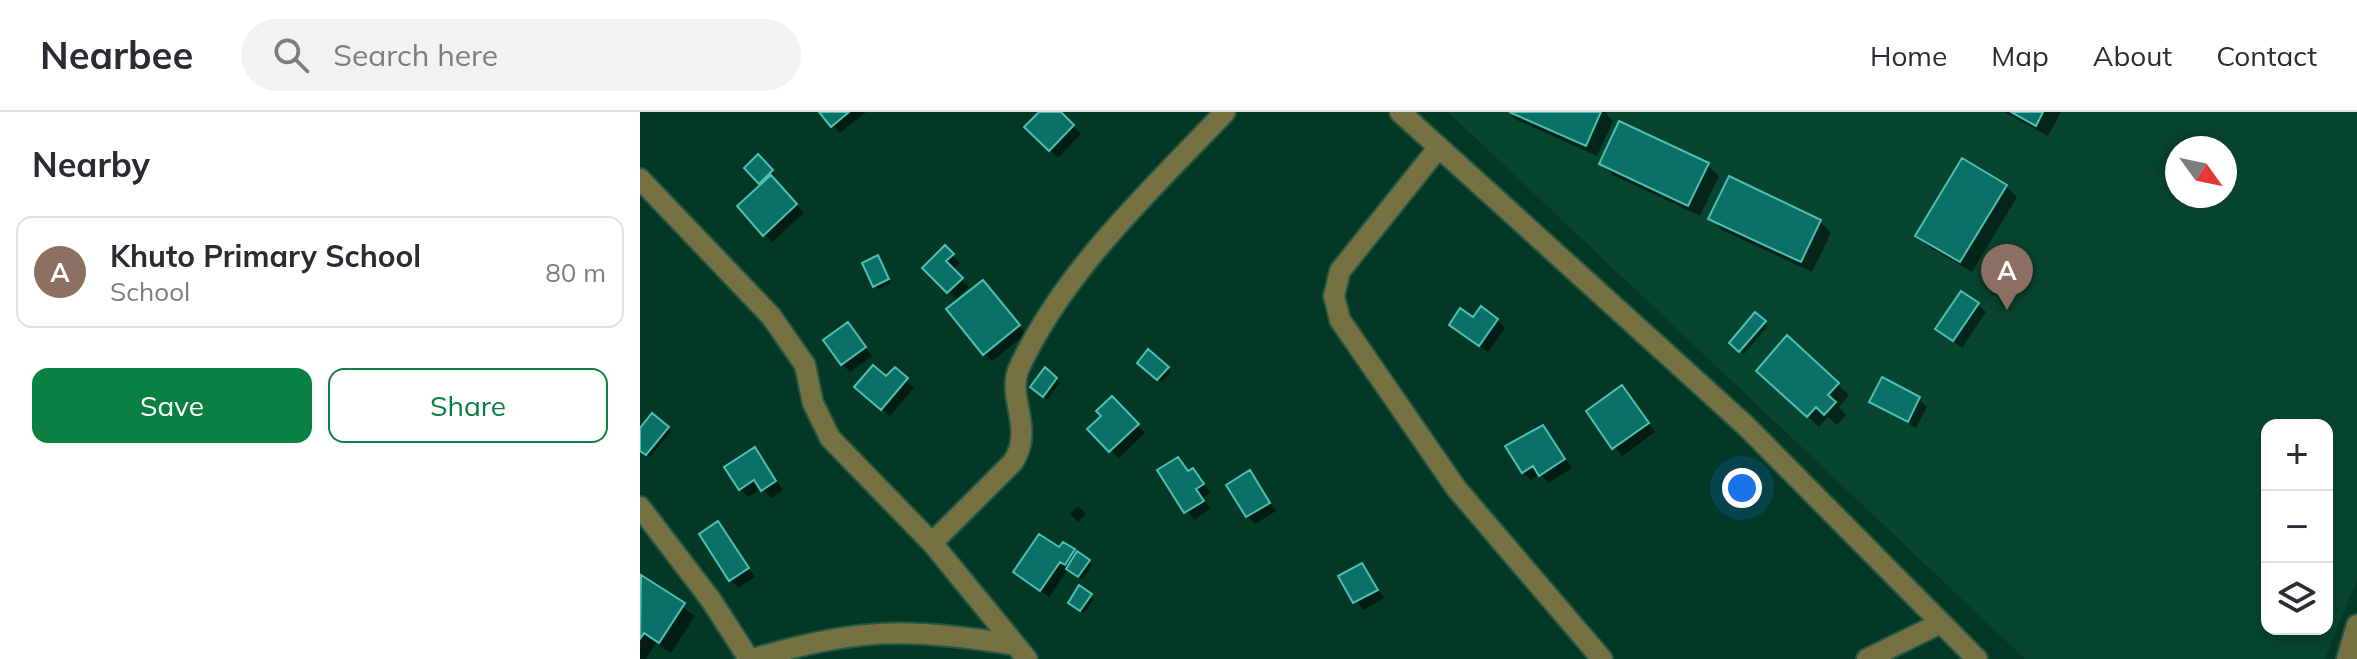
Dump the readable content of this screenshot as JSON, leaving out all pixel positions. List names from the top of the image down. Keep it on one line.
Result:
{"north":"bottom right","page":{"header":"Nearbee","search":"Search here","nav":["Home","Map","About","Contact"],"heading":"Nearby","list":[{"mark":"A","name":"Khuto Primary School","note":"School","value":"80 m"}],"pins":"A","buttons":["Save","Share"],"map_buttons":["+","−"]}}
